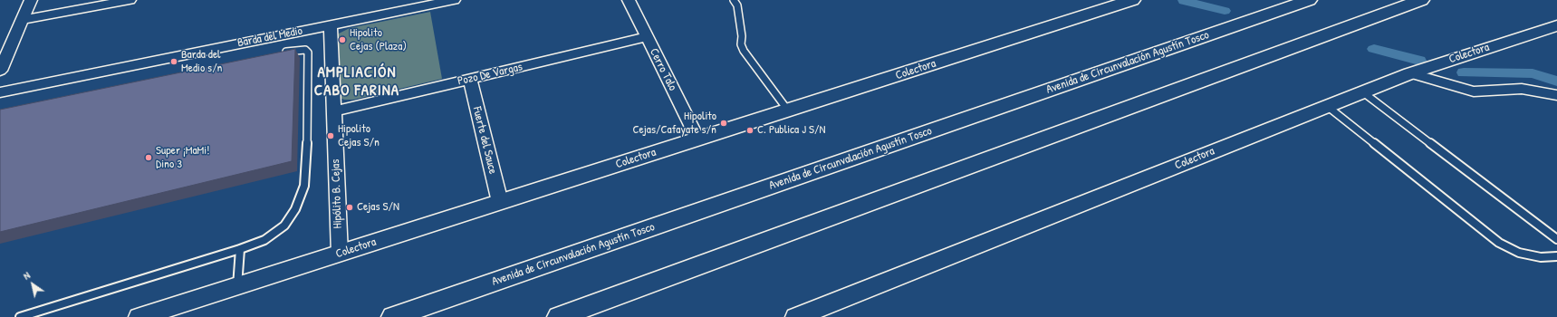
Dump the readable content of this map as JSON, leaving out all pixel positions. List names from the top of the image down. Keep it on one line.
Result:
{"streets":{"highway":["Avenida de Circunvalación Agustín Tosco"],"street":["Barda del Medio","Colectora","Cerro Talo","Pozo De Vargas","Fuerte del Sauce","Hipólito B. Cejas"]},"crossings":[["Barda del Medio","Hipólito B. Cejas"],["Colectora","Cerro Talo"],["Colectora","Fuerte del Sauce"],["Colectora","Hipólito B. Cejas"],["Cerro Talo","Pozo De Vargas"],["Pozo De Vargas","Fuerte del Sauce"],["Pozo De Vargas","Hipólito B. Cejas"]],"districts":["AMPLIACIÓN CABO FARINA"],"places":["Hipolito Cejas (Plaza)","Barda del Medio s/n","Hipolito Cejas/Cafayate s/n","C. Publica J S/N","Hipolito Cejas S/n","Super ¡MaMi! Dino 3","Cejas S/N"],"north":"top left"}
